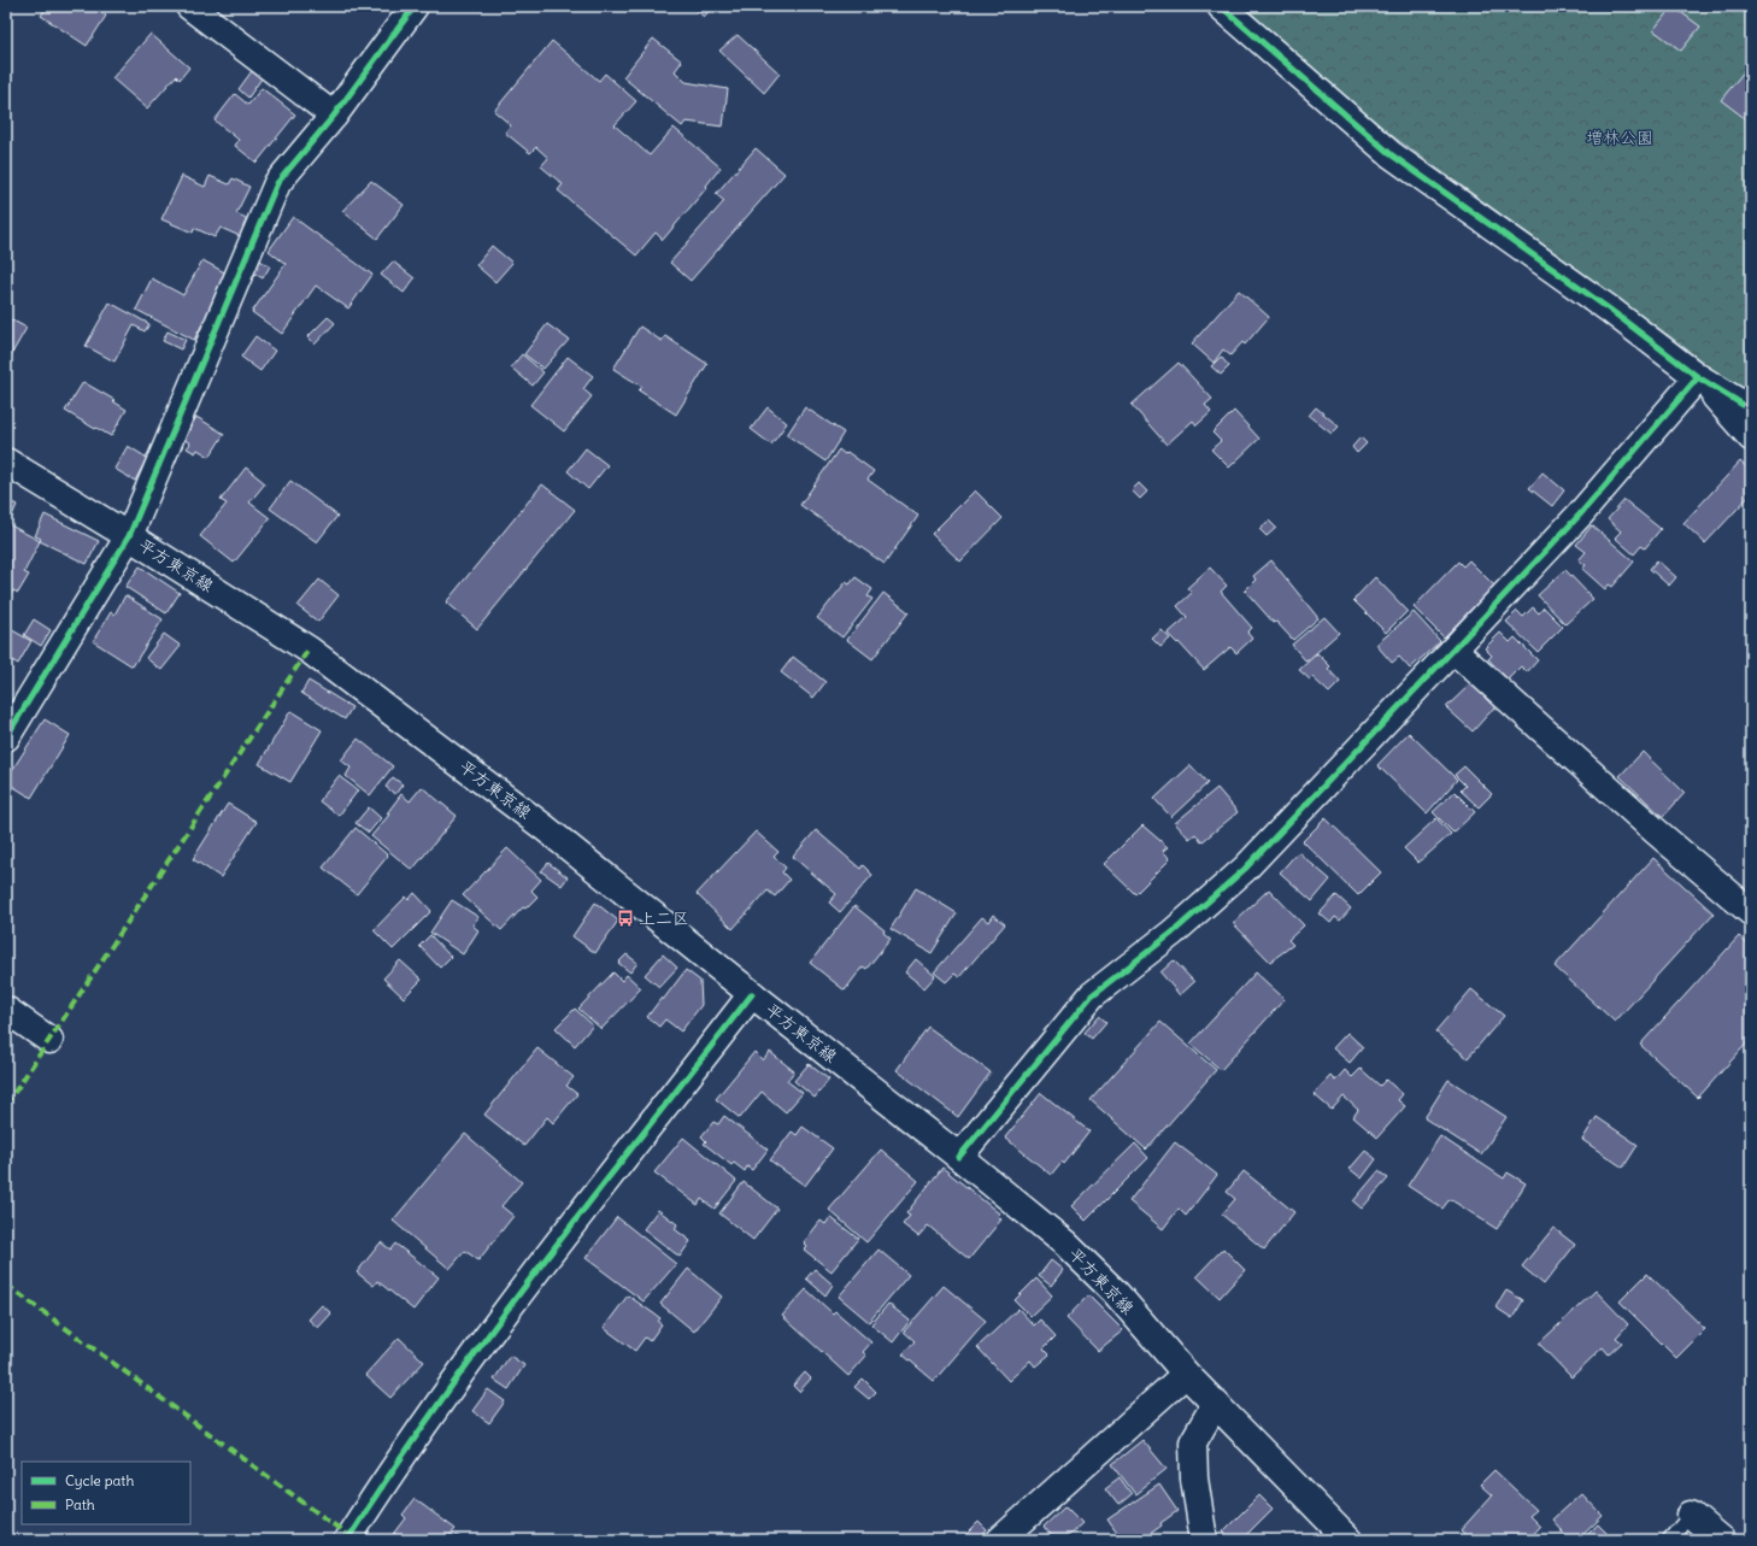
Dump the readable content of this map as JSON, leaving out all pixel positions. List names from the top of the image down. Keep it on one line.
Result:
{"streets":{"street":["平方東京線"]},"parks":["増林公園"],"places":{"bus stop":["上二区"]},"legend":["Cycle path","Path"]}
